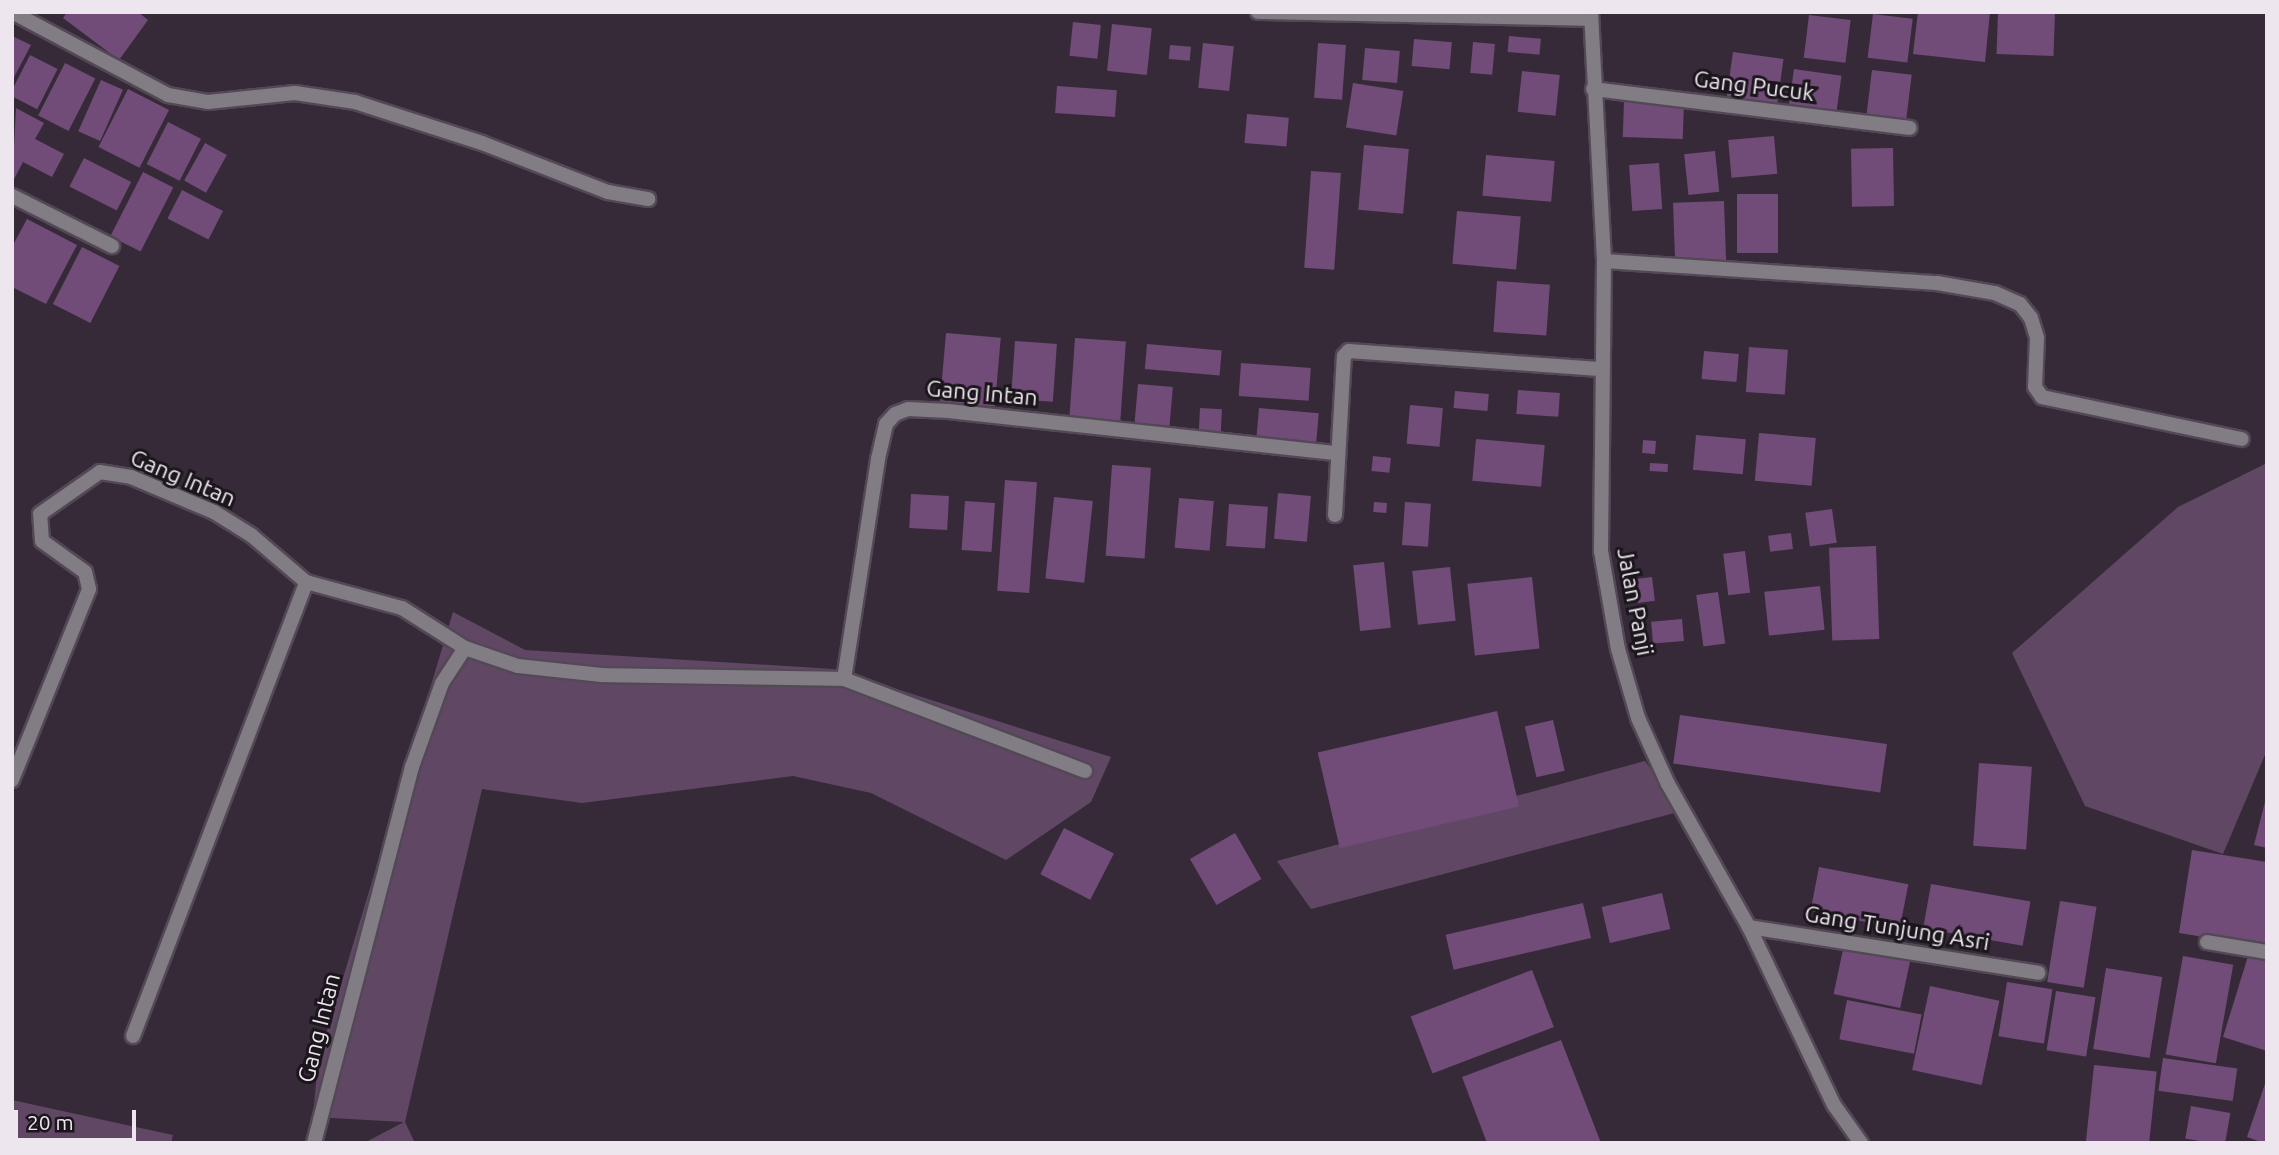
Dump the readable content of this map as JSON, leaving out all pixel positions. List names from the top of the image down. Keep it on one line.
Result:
{"streets":{"street":["Gang Pucuk","Gang Intan","Jalan Panji","Gang Tunjung Asri"]},"crossings":[["Gang Pucuk","Jalan Panji"],["Jalan Panji","Gang Tunjung Asri"]],"scale_bar":"20 m"}
